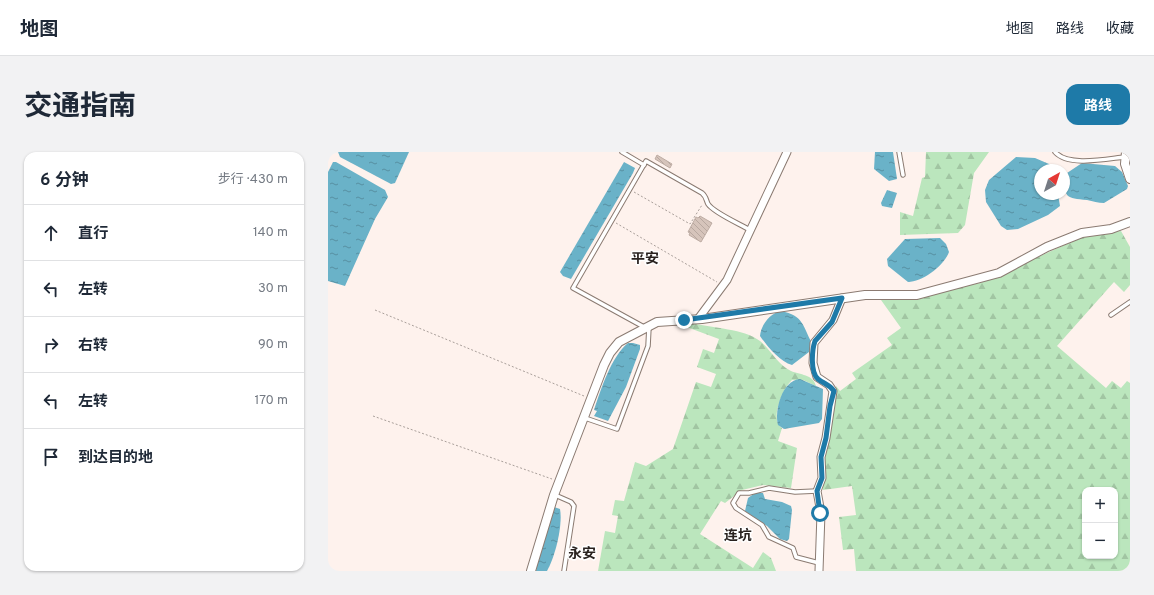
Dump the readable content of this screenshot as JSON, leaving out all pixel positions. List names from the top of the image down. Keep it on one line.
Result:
{"districts":["平安","连坑","永安"],"north":"top right","page":{"header":"地图","nav":["地图","路线","收藏"],"title":"交通指南","buttons":"路线","heading":["6 分钟","步行 · 430 m"],"list":[["直行","140 m"],["左转","30 m"],["右转","90 m"],["左转","170 m"],"到达目的地"],"map_buttons":["+","−"]}}
